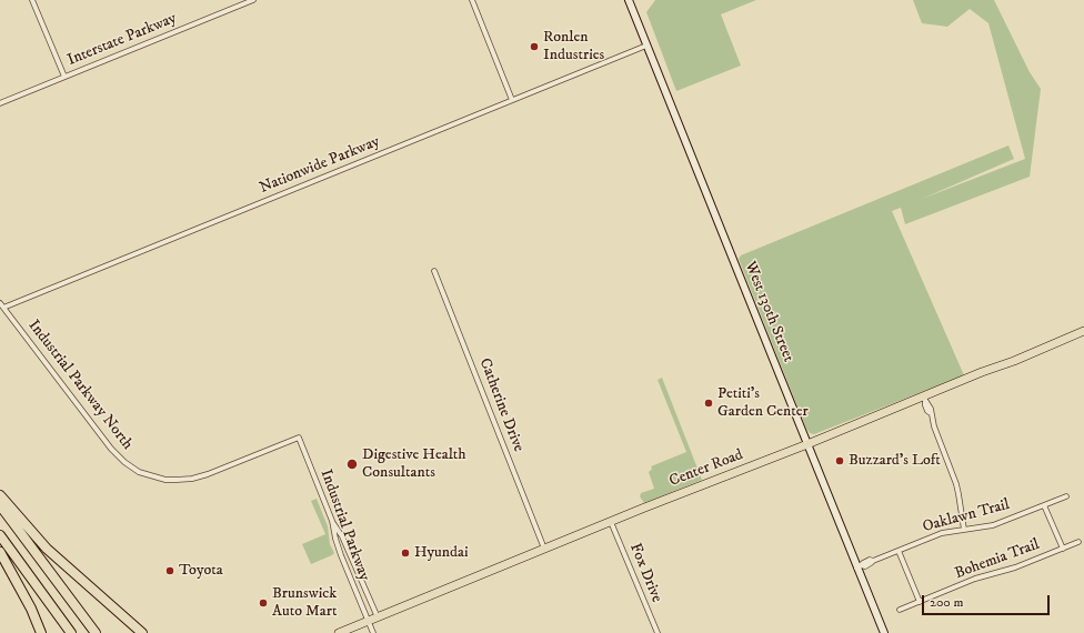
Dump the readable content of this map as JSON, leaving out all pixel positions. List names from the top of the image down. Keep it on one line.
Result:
{"streets":{"main road":["West 130th Street","Center Road"],"street":["Interstate Parkway","Nationwide Parkway","Industrial Parkway North","Catherine Drive","Oaklawn Trail","Industrial Parkway","Bohemia Trail","Fox Drive"]},"crossings":[["Nationwide Parkway","West 130th Street"],["Nationwide Parkway","Industrial Parkway North"],["West 130th Street","Center Road"],["West 130th Street","Oaklawn Trail"],["Industrial Parkway North","Industrial Parkway"],["Catherine Drive","Center Road"],["Center Road","Industrial Parkway"],["Center Road","Fox Drive"]],"places":["Ronlen Industries","Petiti's Garden Center","Buzzard's Loft","Digestive Health Consultants","Hyundai","Toyota","Brunswick Auto Mart"],"scale_bar":"200 m"}
